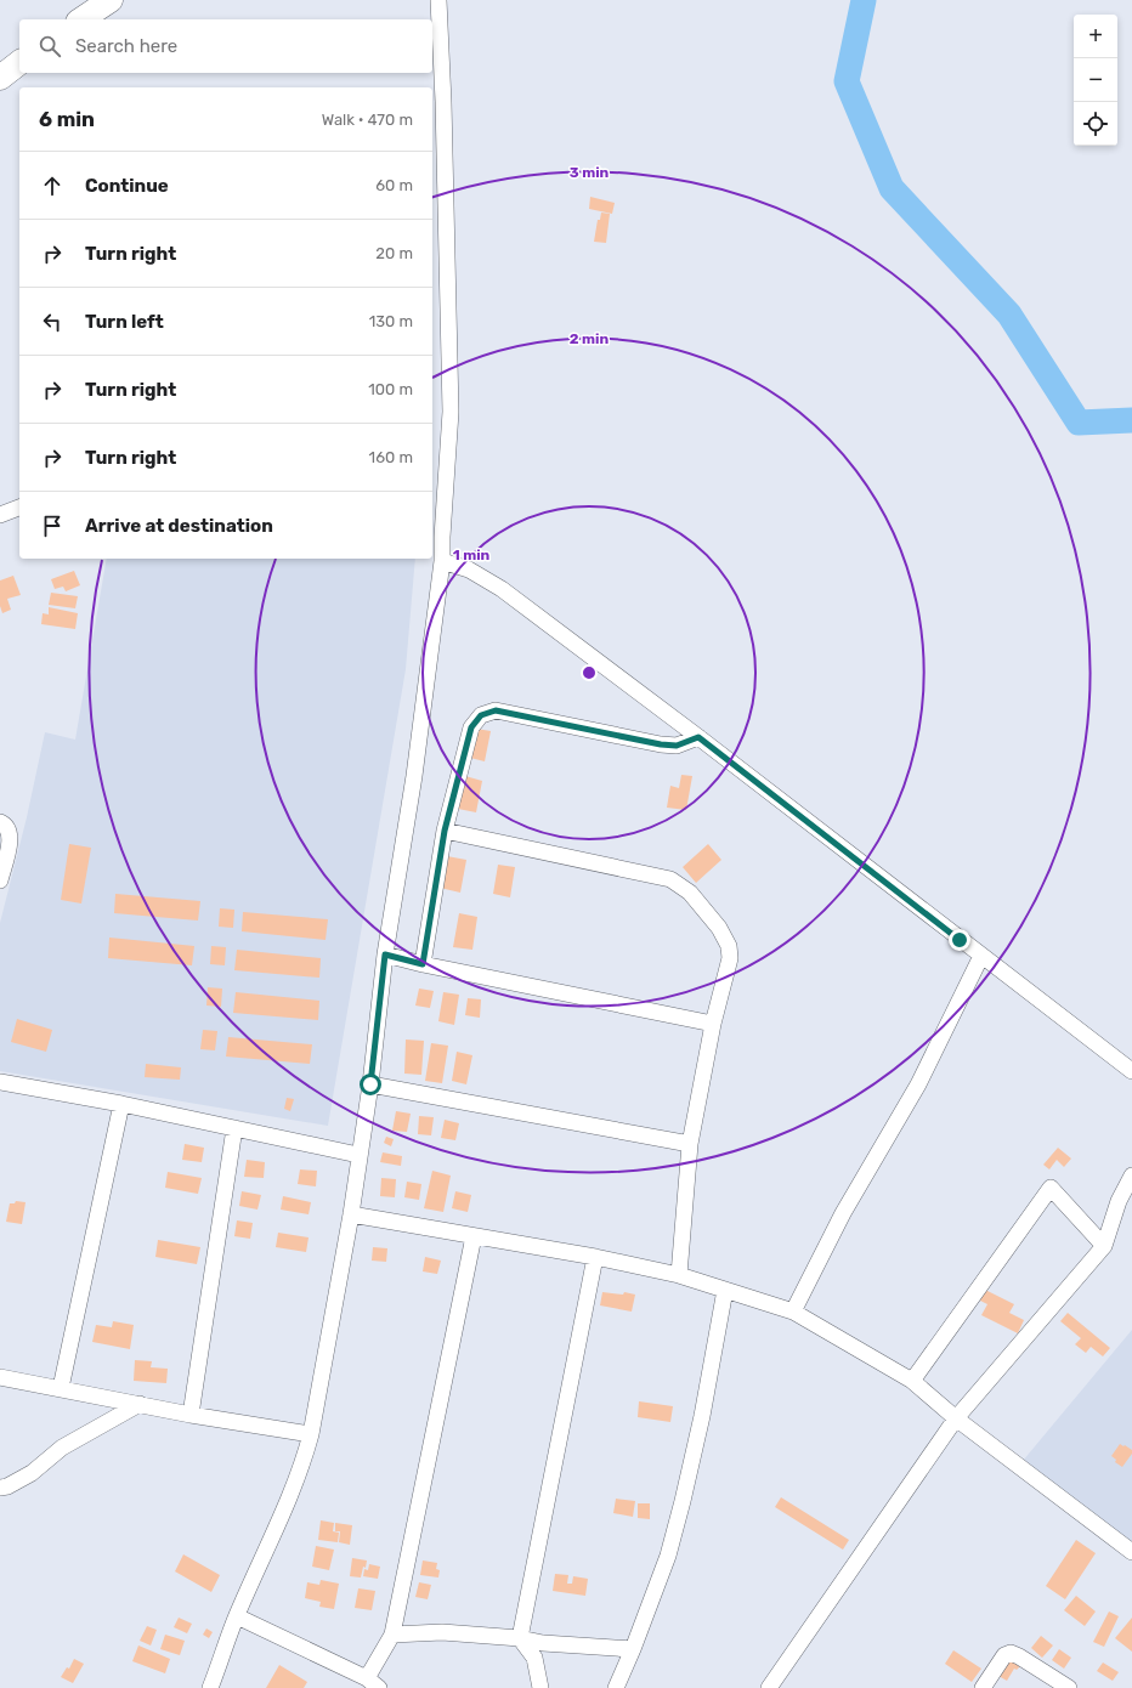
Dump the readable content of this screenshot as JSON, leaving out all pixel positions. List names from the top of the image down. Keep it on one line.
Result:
{"page":{"map_buttons":["+","−"],"search":"Search here","heading":["6 min","Walk · 470 m"],"list":[["Continue","60 m"],["Turn right","20 m"],["Turn left","130 m"],["Turn right","100 m"],["Turn right","160 m"],"Arrive at destination"]},"rings":["3 min","2 min","1 min"]}
